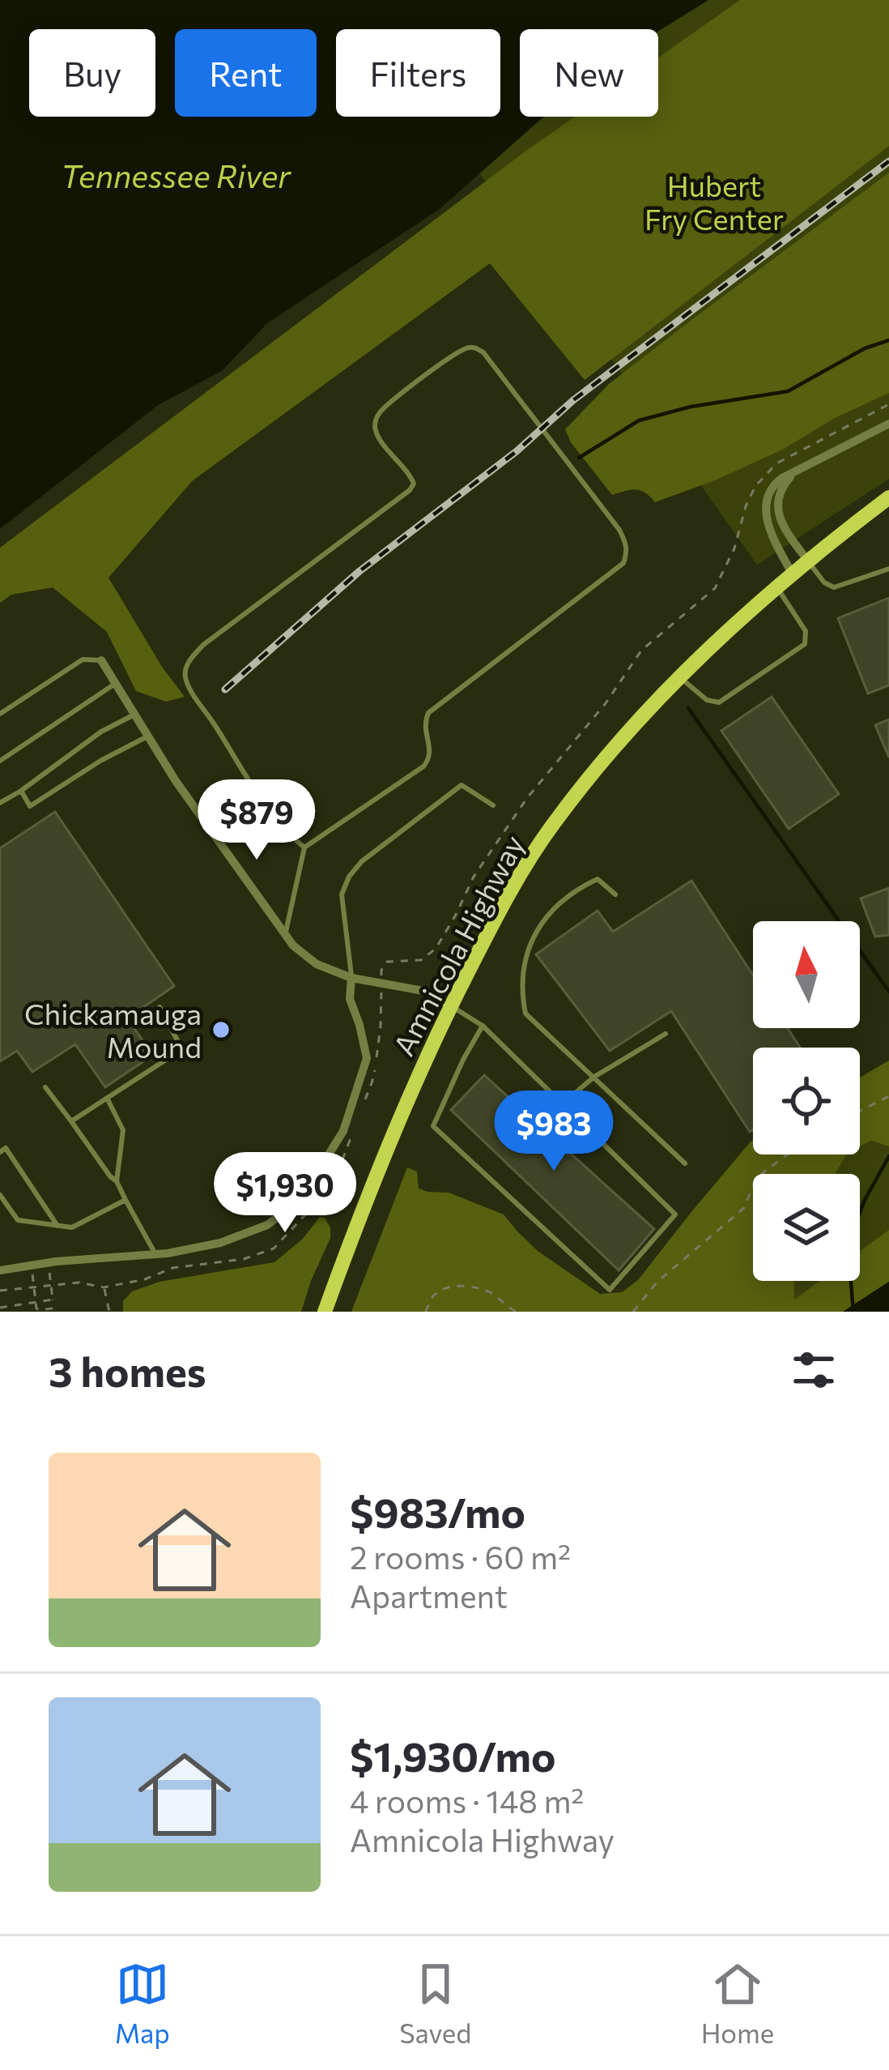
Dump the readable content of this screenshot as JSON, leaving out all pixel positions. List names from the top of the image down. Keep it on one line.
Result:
{"streets":{"main road":["Amnicola Highway"]},"water":["Tennessee River"],"parks":["Hubert Fry Center"],"places":["Chickamauga Mound"],"north":"top","page":{"chip":["Buy","Rent","Filters","New"],"price":["$879","$983","$1,930"],"heading":"3 homes","list":[{"name":"$983/mo","note":"2 rooms · 60 m² · Apartment"},{"name":"$1,930/mo","note":"4 rooms · 148 m² · Amnicola Highway"}],"tabs":["Map","Saved","Home"]}}
